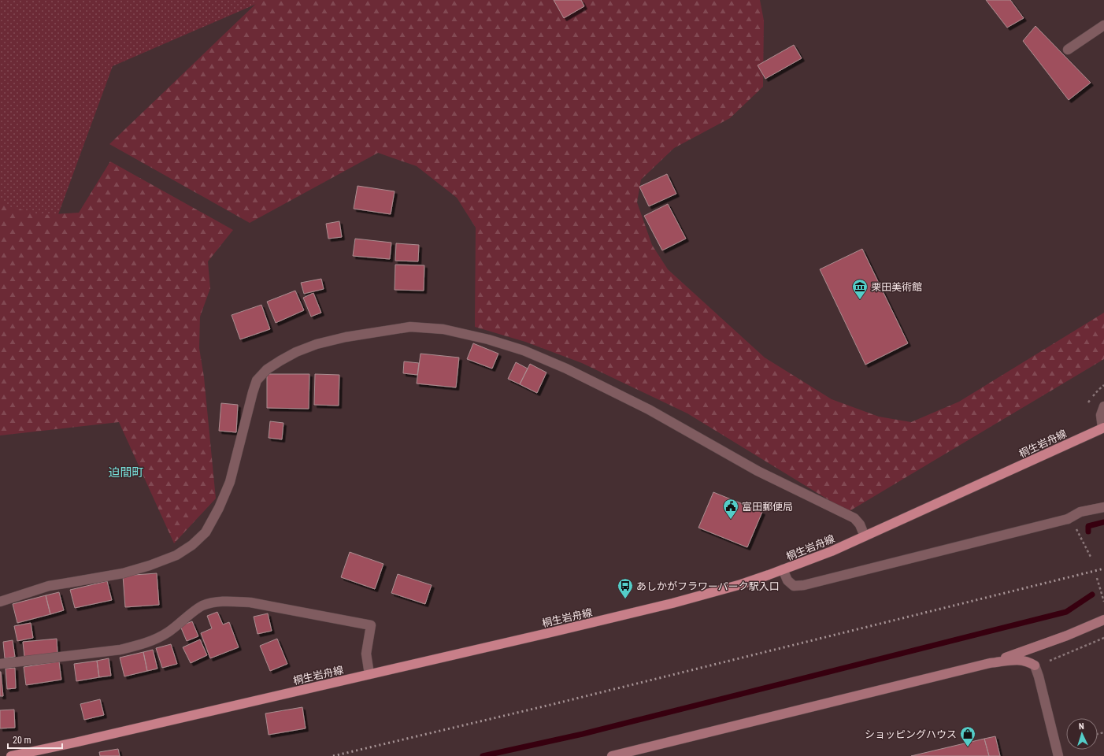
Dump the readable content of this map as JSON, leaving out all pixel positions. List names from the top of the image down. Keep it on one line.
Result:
{"streets":{"main road":["桐生岩舟線"]},"districts":["迫間町"],"places":{"museum":["栗田美術館"],"public building":["富田郵便局"],"bus stop":["あしかがフラワーパーク駅入口"],"shop":["ショッピングハウス"]},"scale_bar":"20 m","north":"top"}
